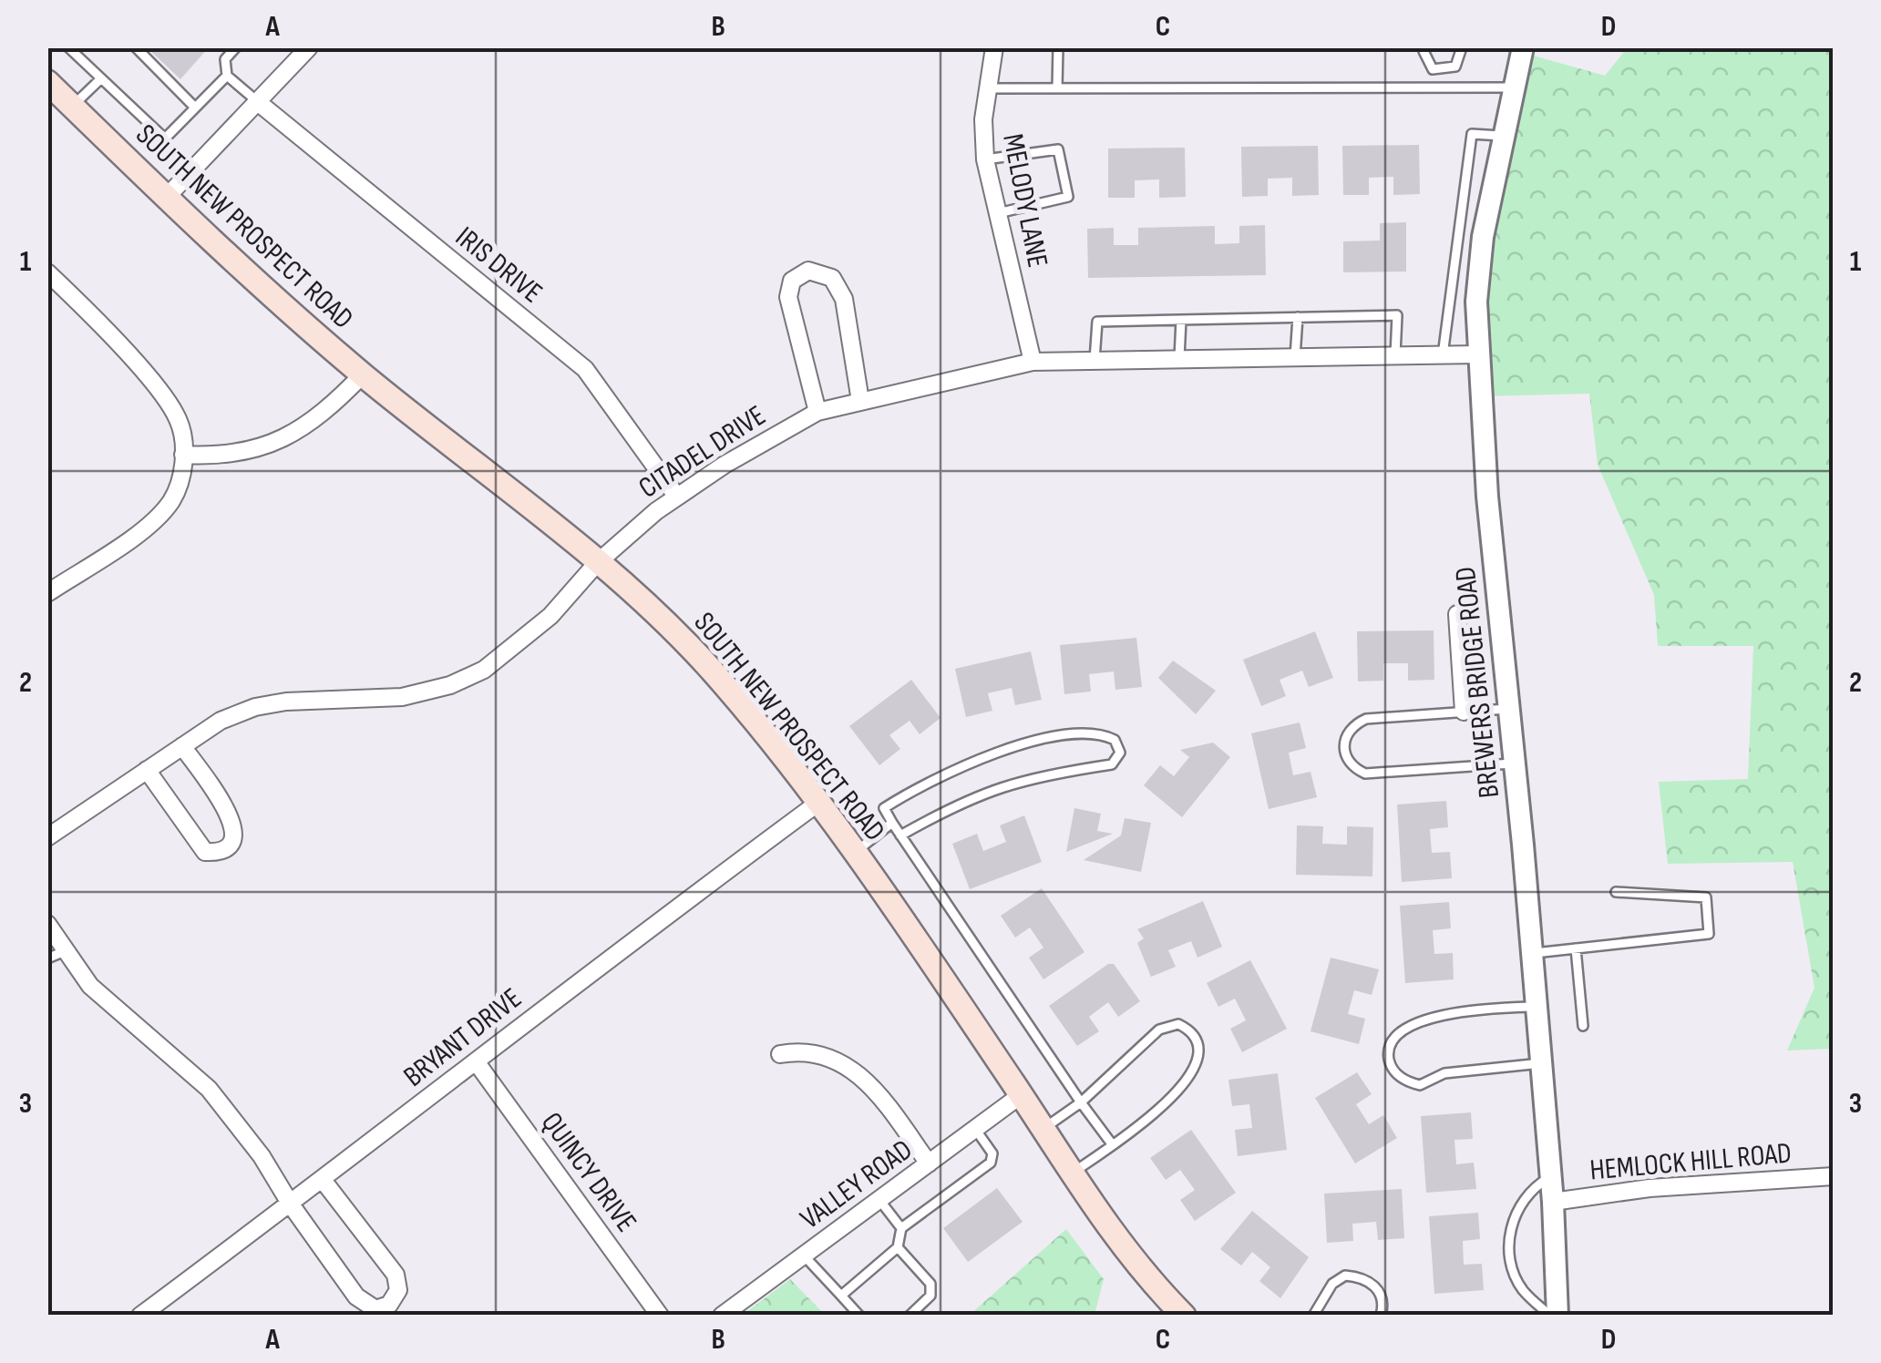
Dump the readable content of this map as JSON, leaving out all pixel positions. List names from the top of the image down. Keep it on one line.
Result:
{"streets":{"main road":["SOUTH NEW PROSPECT ROAD"],"street":["MELODY LANE","IRIS DRIVE","CITADEL DRIVE","BREWERS BRIDGE ROAD","BRYANT DRIVE","HEMLOCK HILL ROAD","QUINCY DRIVE","VALLEY ROAD"]},"crossings":[["MELODY LANE","CITADEL DRIVE"],["SOUTH NEW PROSPECT ROAD","CITADEL DRIVE"],["SOUTH NEW PROSPECT ROAD","BRYANT DRIVE"],["SOUTH NEW PROSPECT ROAD","VALLEY ROAD"],["IRIS DRIVE","CITADEL DRIVE"],["CITADEL DRIVE","BREWERS BRIDGE ROAD"],["BREWERS BRIDGE ROAD","HEMLOCK HILL ROAD"],["BRYANT DRIVE","QUINCY DRIVE"]],"grid":{"columns":["A","B","C","D"],"rows":["1","2","3"]}}
